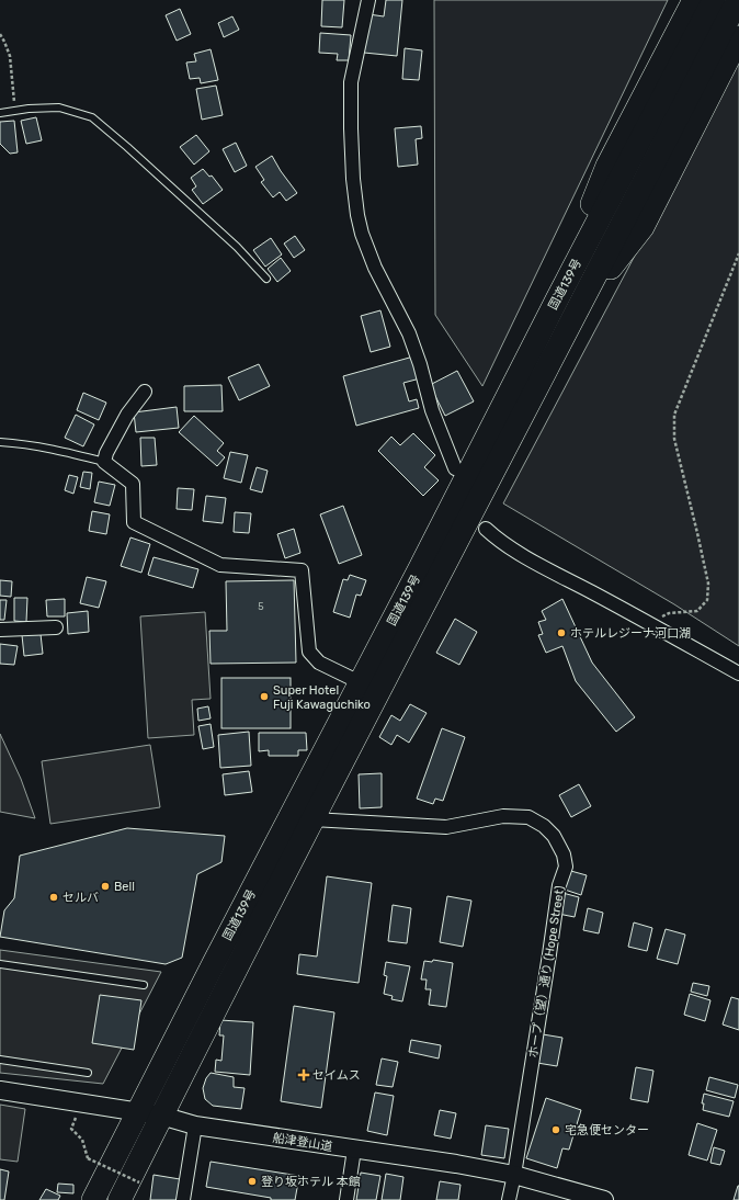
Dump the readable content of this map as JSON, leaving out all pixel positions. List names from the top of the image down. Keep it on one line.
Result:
{"streets":{"highway":["国道139号"],"street":["ホープ（望）通り (Hope Street)","船津登山道"]},"crossings":[["国道139号","ホープ（望）通り (Hope Street)"],["国道139号","船津登山道"],["ホープ（望）通り (Hope Street)","船津登山道"]],"places":{"other":["ホテルレジーナ河口湖","Super Hotel Fuji Kawaguchiko","Bell","セルバ","宅急便センター","登り坂ホテル 本館"],"health":["セイムス"]},"house_numbers":["5"]}
